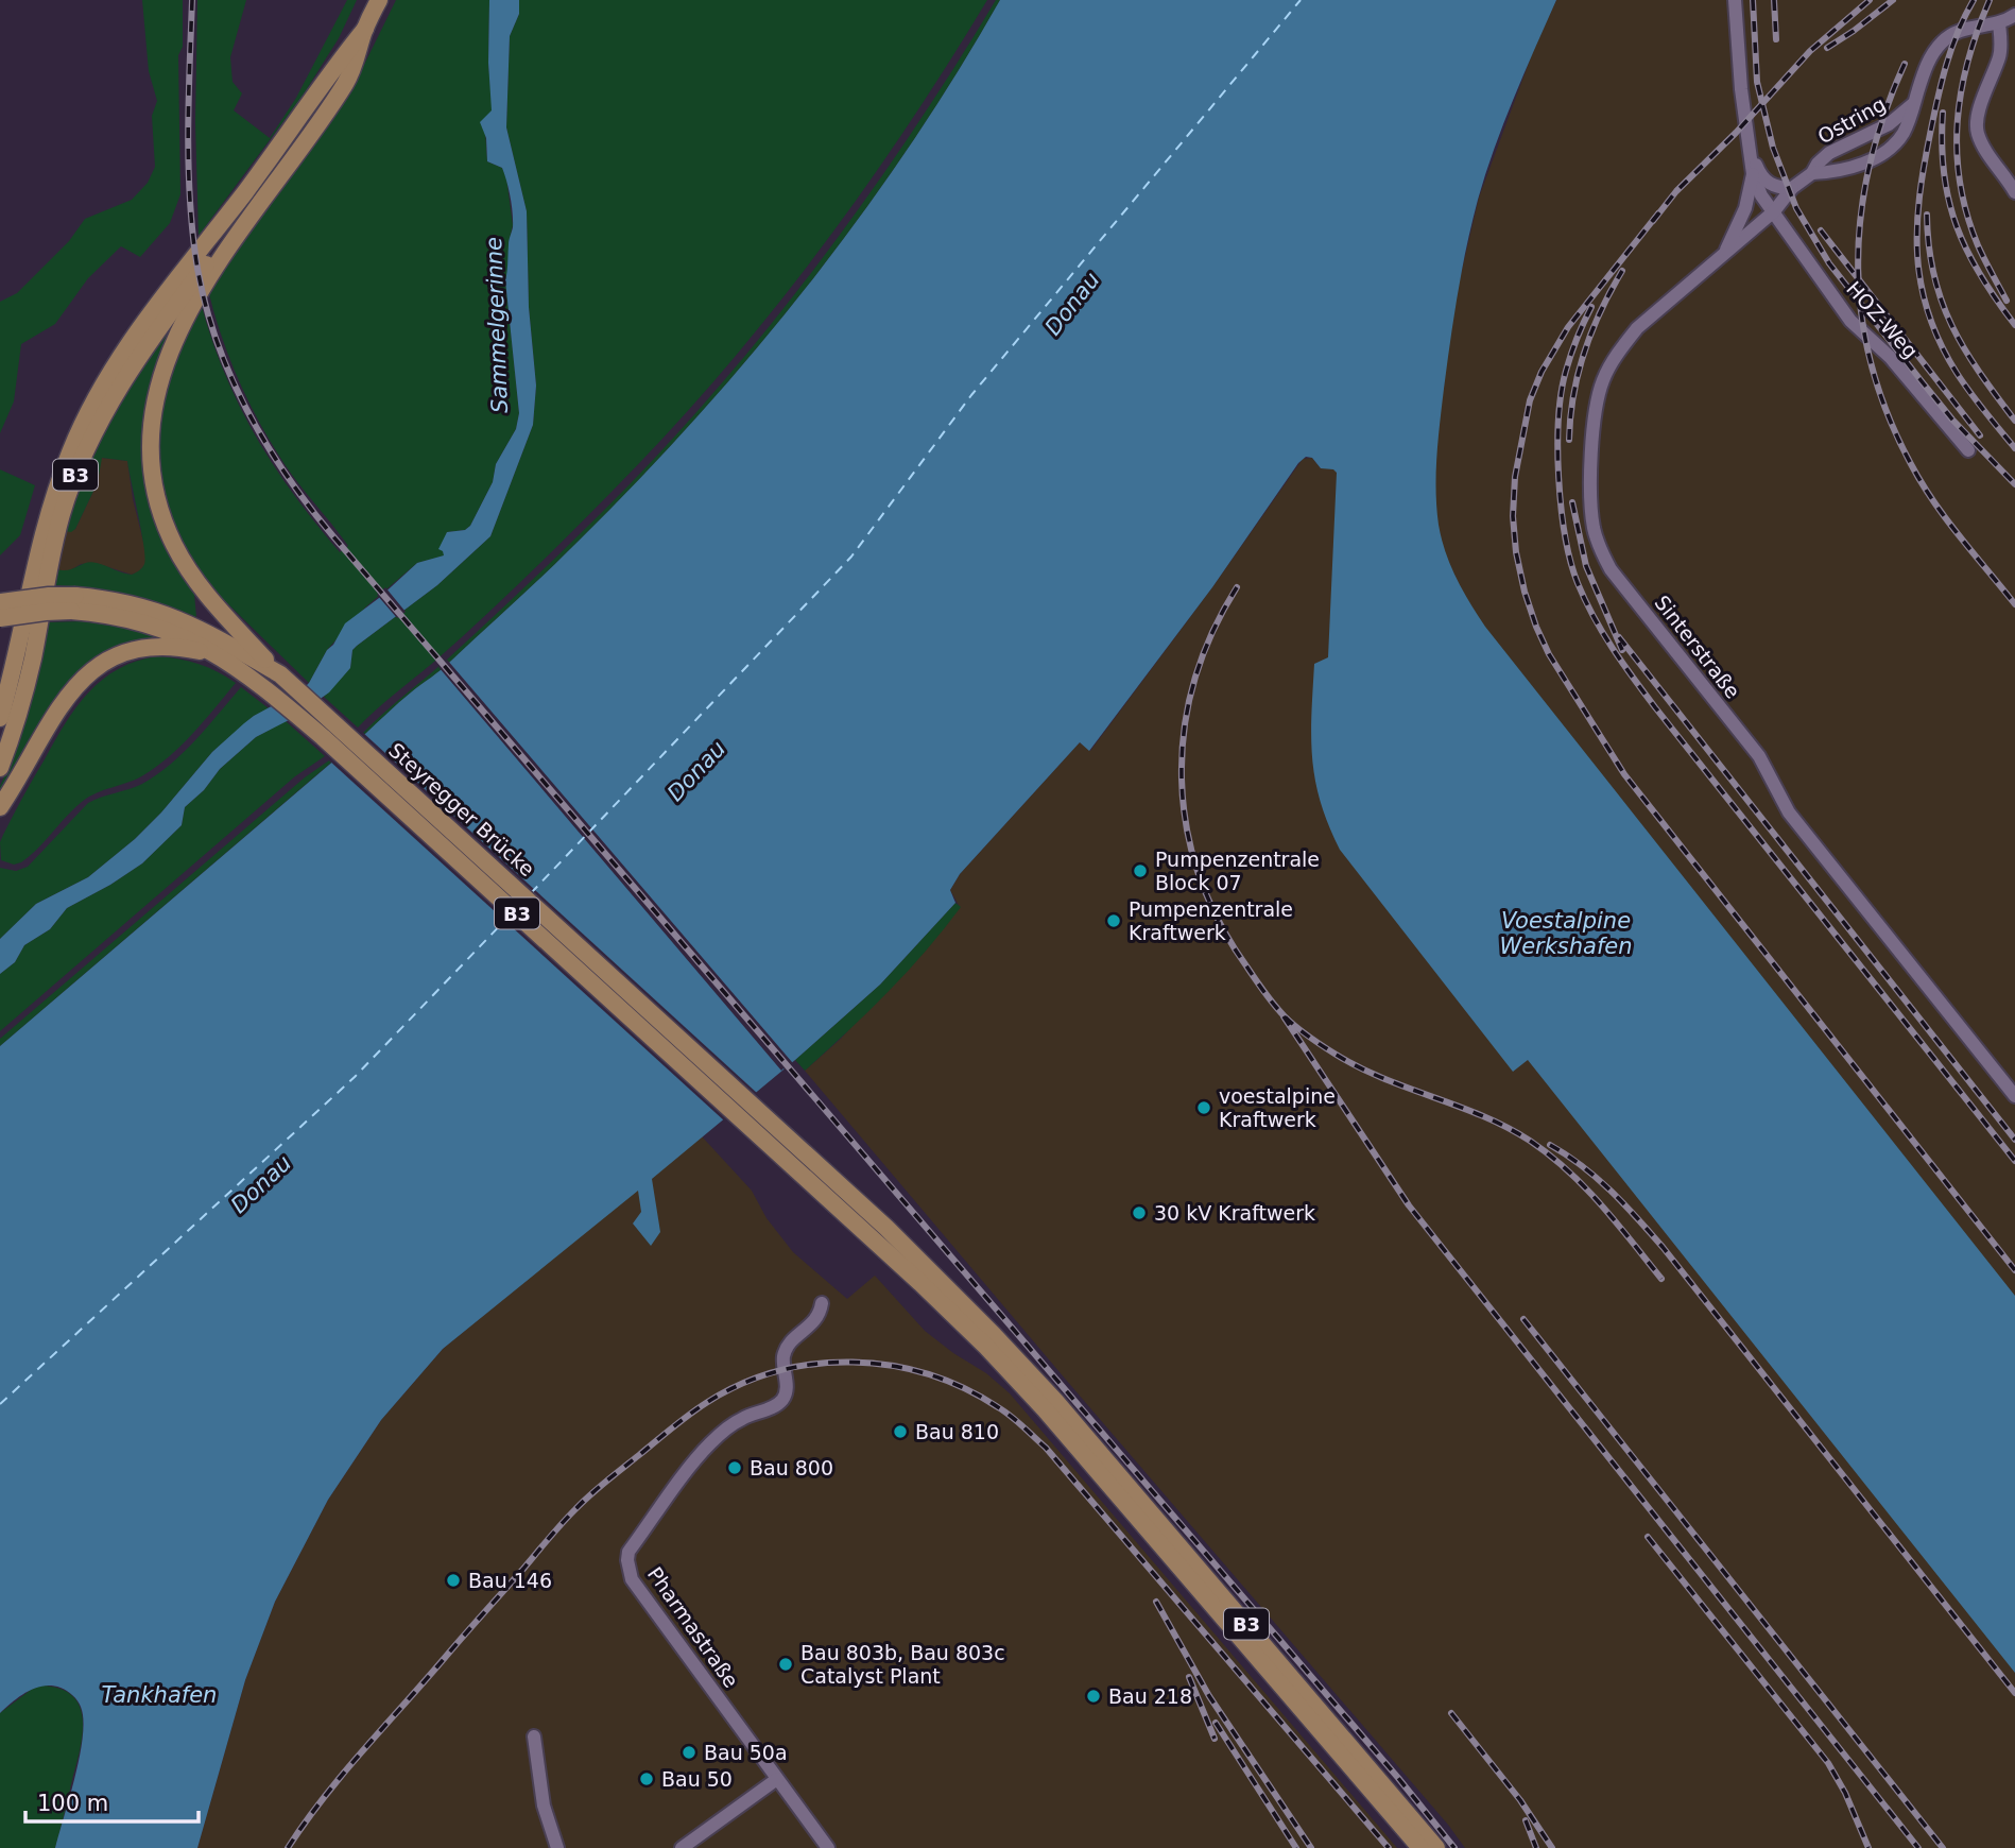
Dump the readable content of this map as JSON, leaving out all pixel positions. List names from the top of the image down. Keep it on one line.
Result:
{"streets":{"main road":["B3","Steyregger Brücke"],"street":["Ostring","HOZ-Weg","Sinterstraße","Pharmastraße"]},"crossings":[["Ostring","HOZ-Weg"],["Ostring","Sinterstraße"],["HOZ-Weg","Sinterstraße"],["B3","Steyregger Brücke"]],"water":["Donau","Sammelgerinne","Voestalpine Werkshafen","Tankhafen"],"places":["Pumpenzentrale Block 07","Pumpenzentrale Kraftwerk","voestalpine Kraftwerk","30 kV Kraftwerk","Bau 810","Bau 800","Bau 146","Bau 803b, Bau 803c Catalyst Plant","Bau 218","Bau 50a","Bau 50"],"scale_bar":"100 m"}
